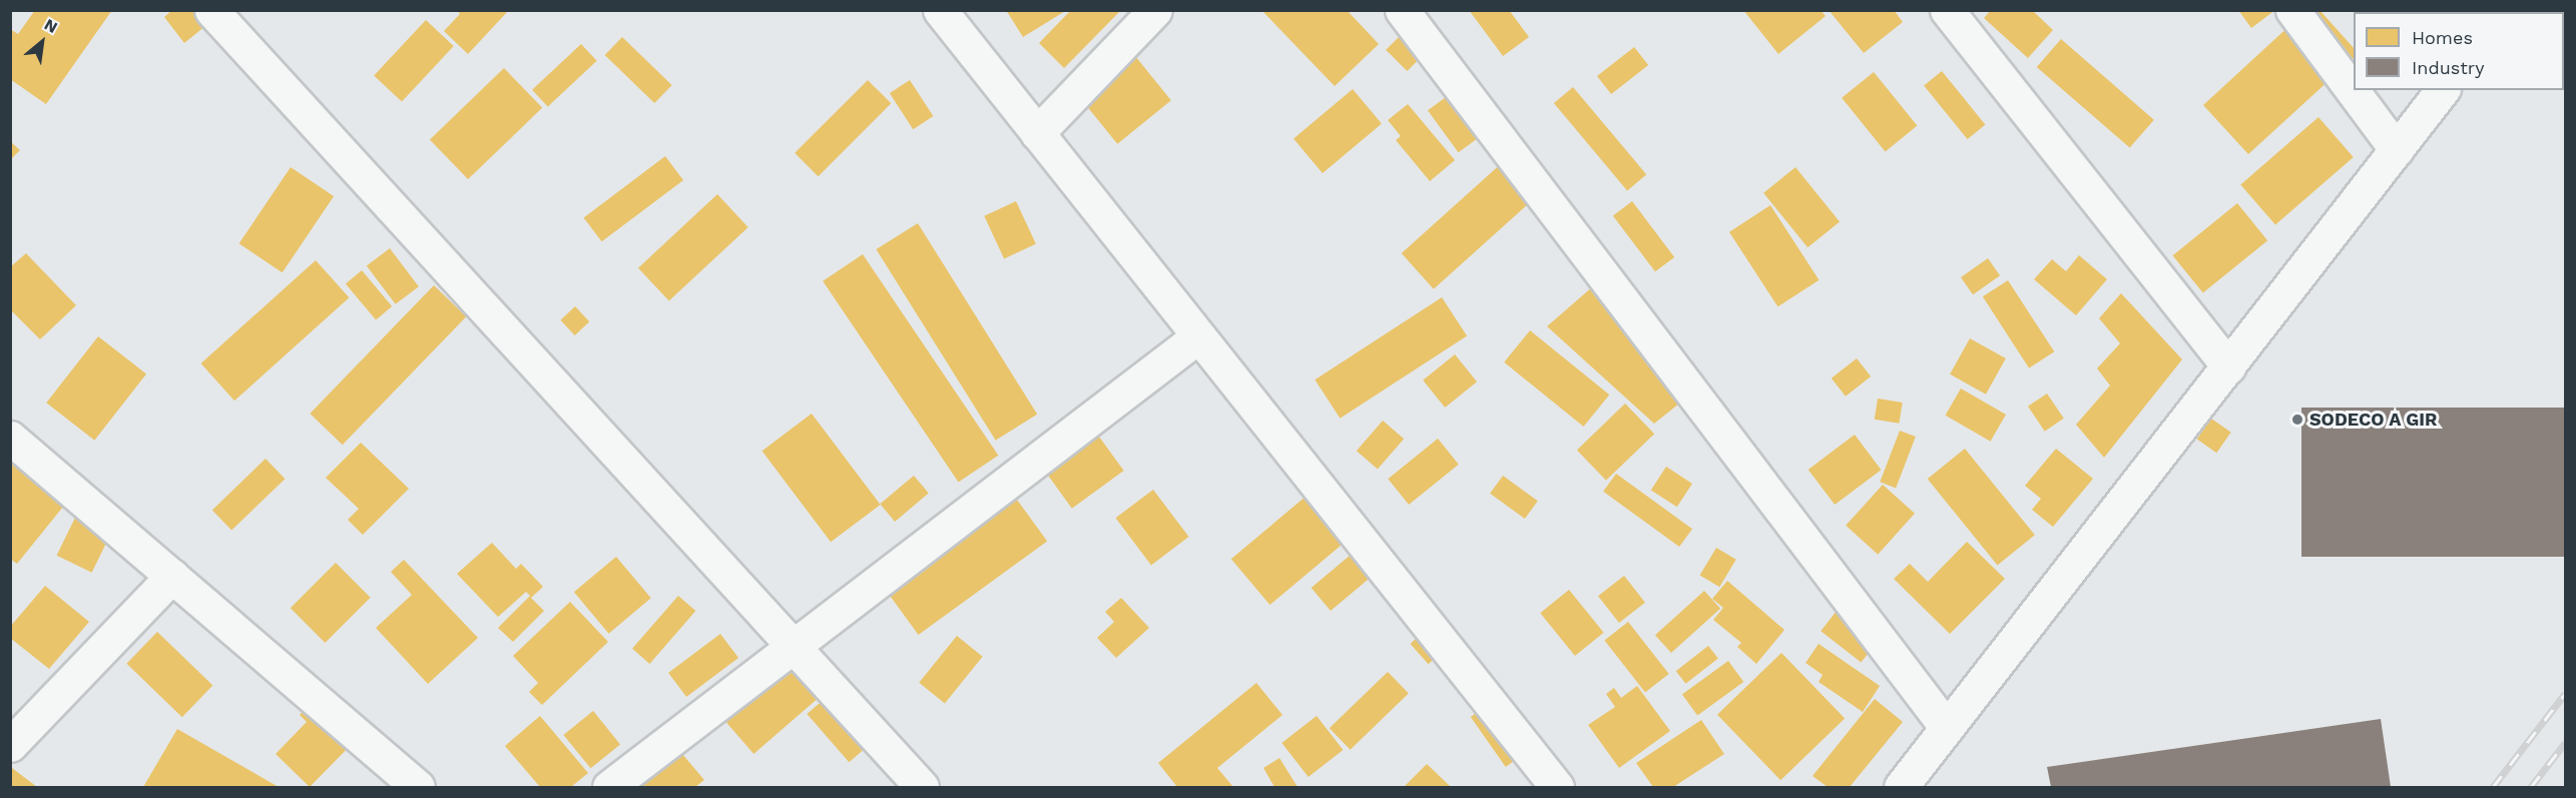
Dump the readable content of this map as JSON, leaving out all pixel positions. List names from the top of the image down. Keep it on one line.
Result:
{"places":["SODECO A GIR"],"legend":["Homes","Industry"],"north":"top right"}
